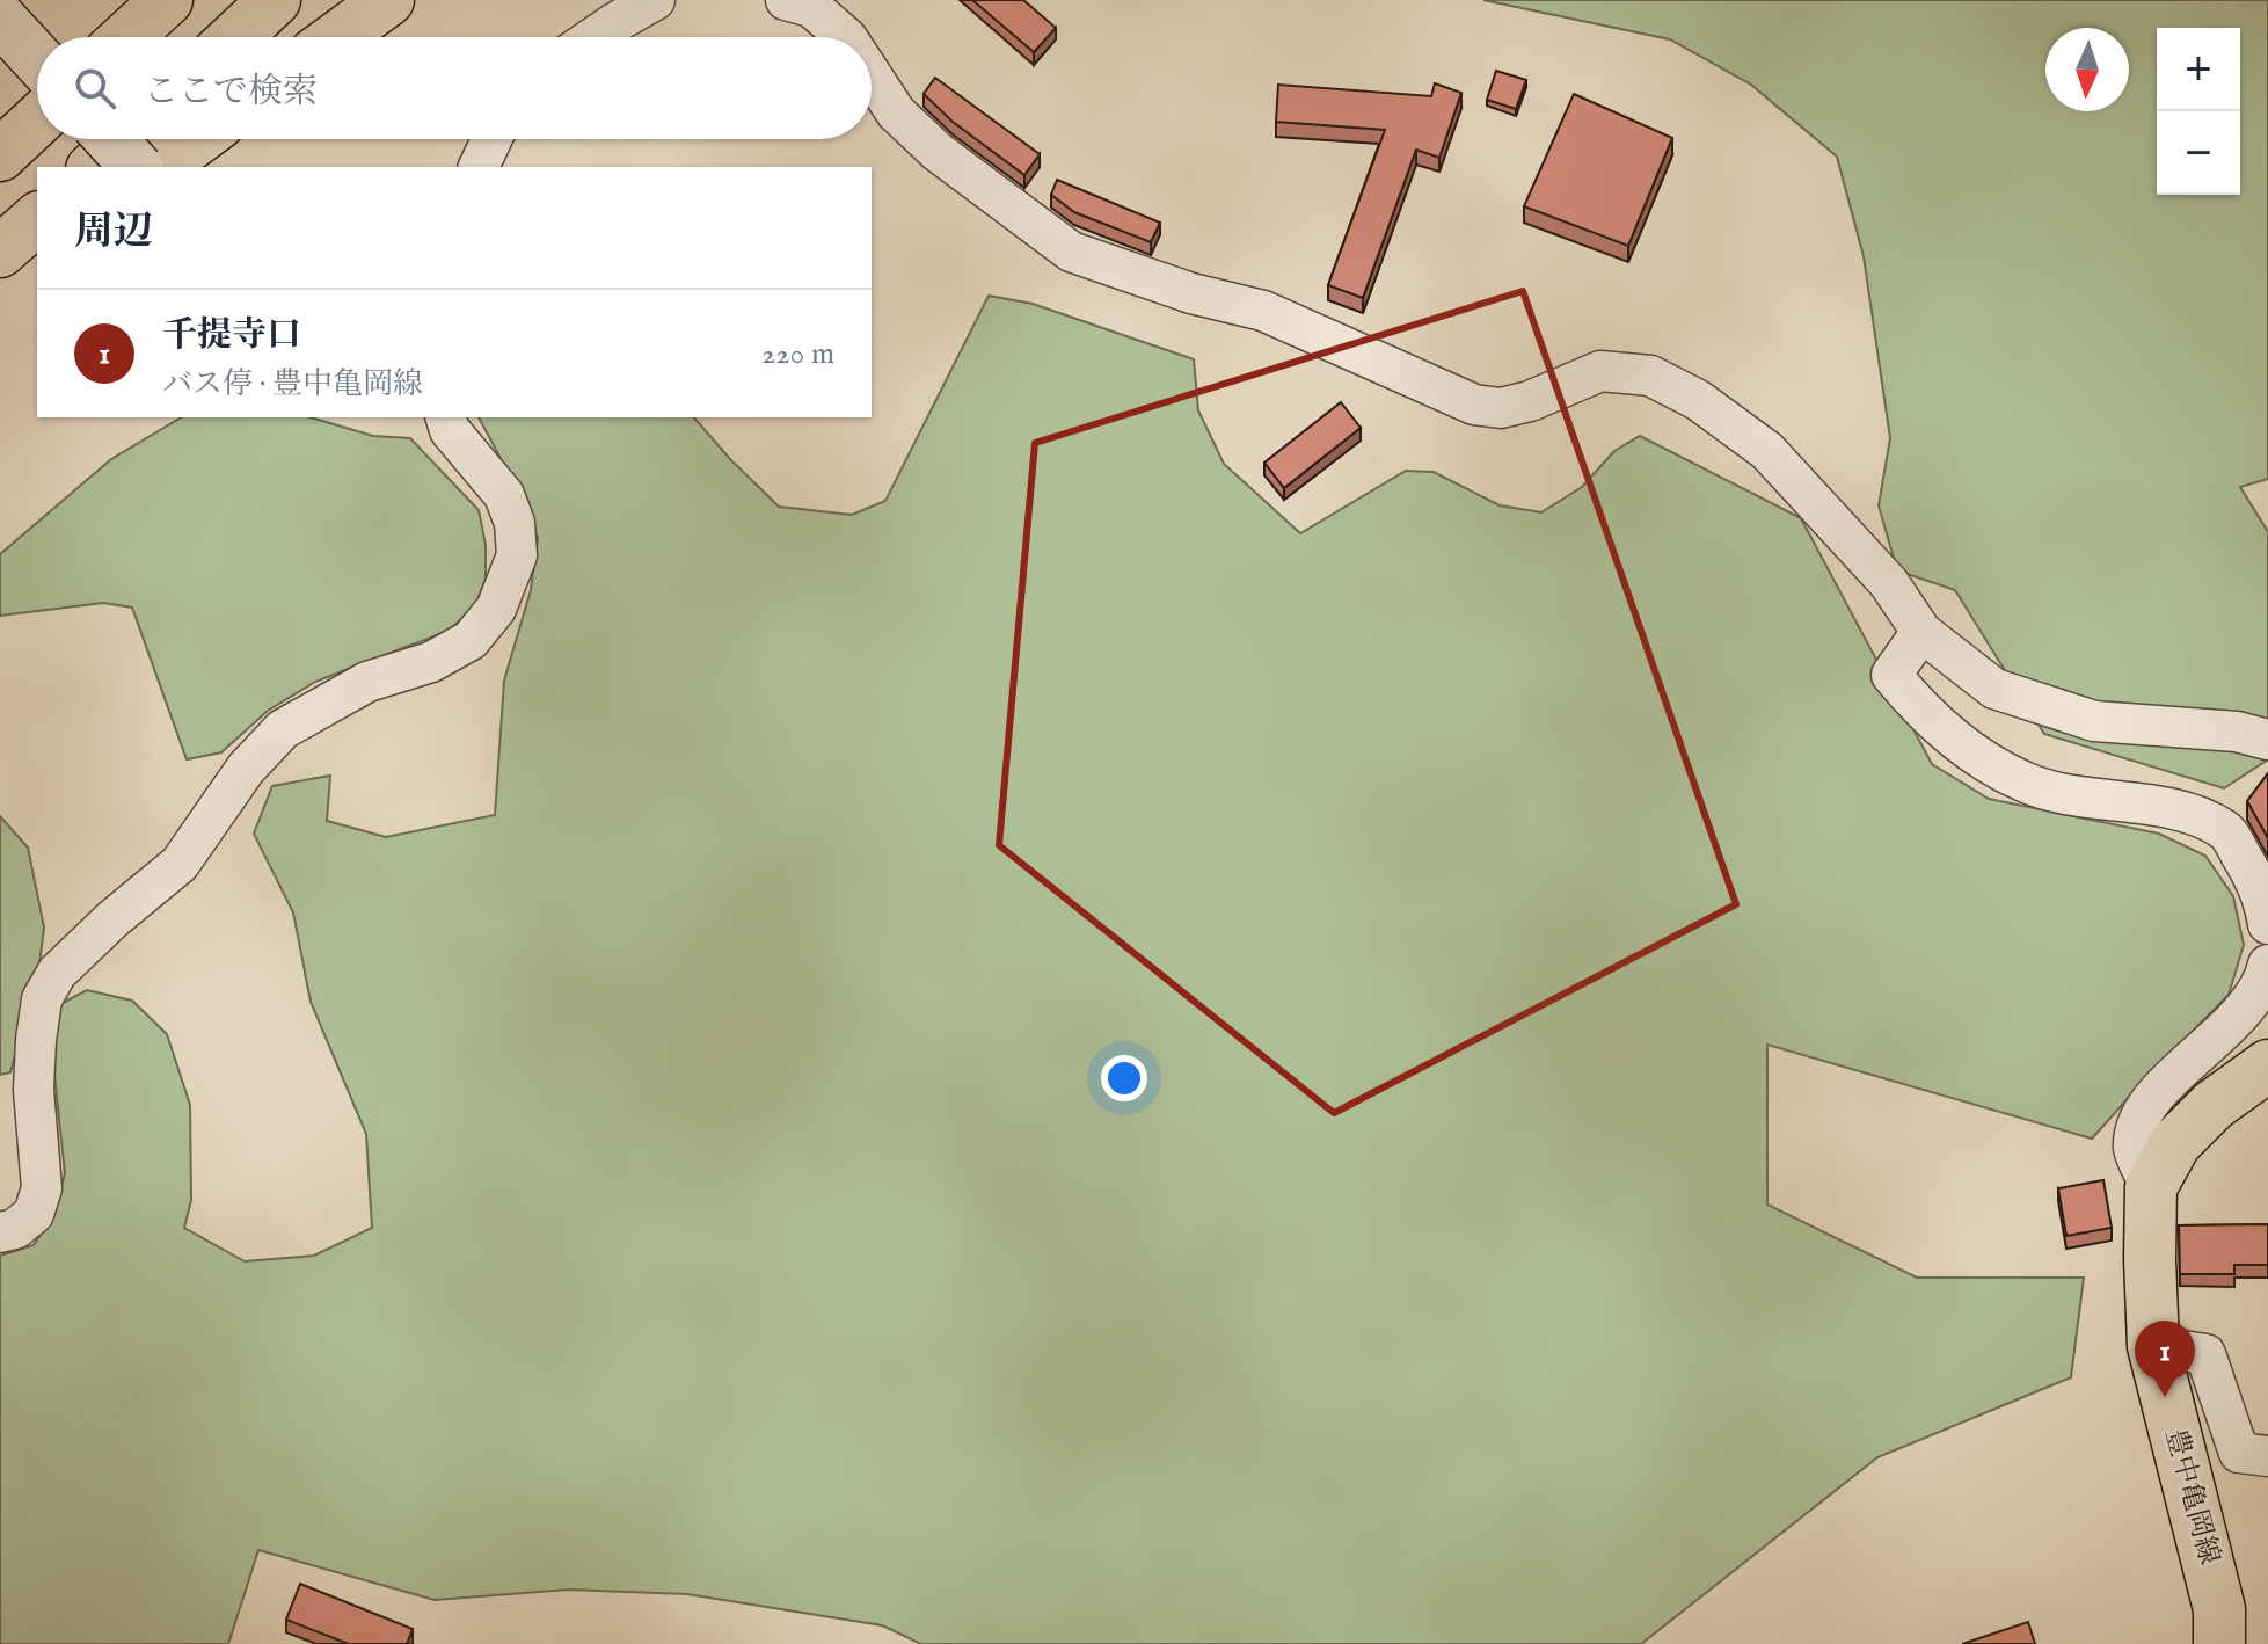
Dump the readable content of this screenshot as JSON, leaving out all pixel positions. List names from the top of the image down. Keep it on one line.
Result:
{"streets":{"main road":["豊中亀岡線"]},"north":"bottom","page":{"map_buttons":["+","−"],"search":"ここで検索","heading":"周辺","list":[{"mark":"1","name":"千提寺口","note":"バス停 · 豊中亀岡線","value":"220 m"}],"pins":"1"}}
